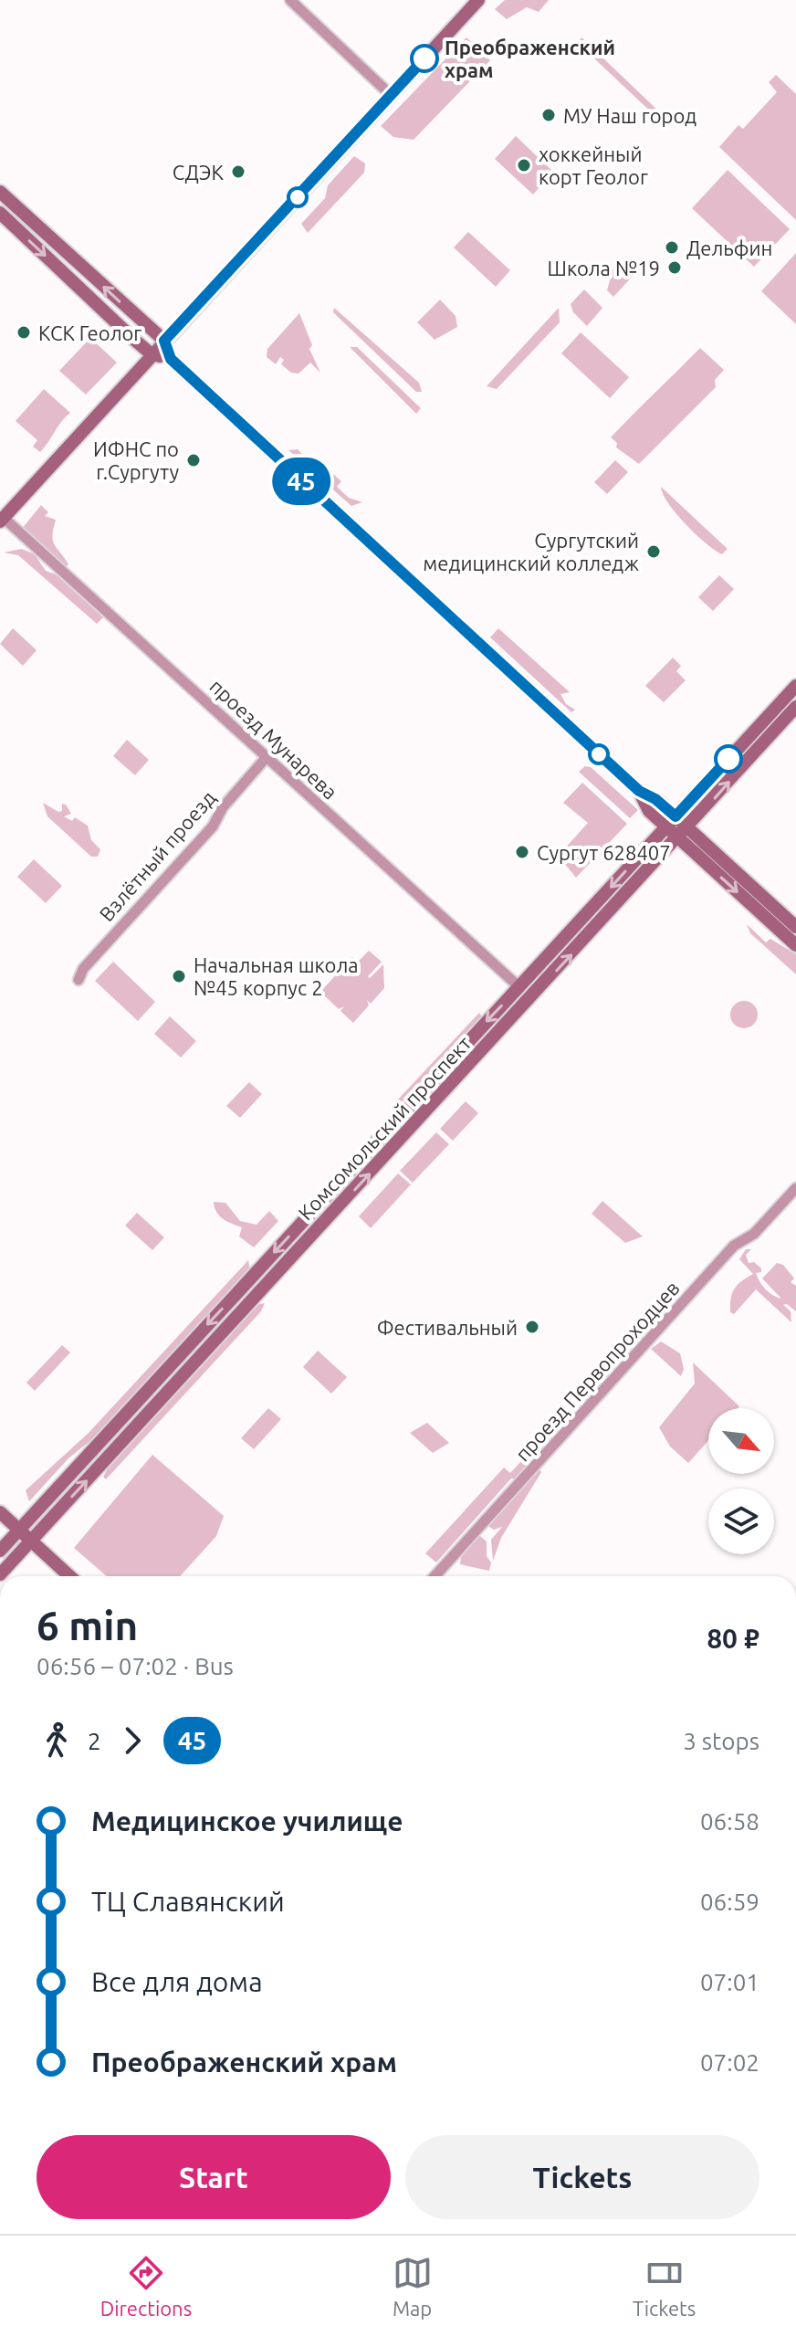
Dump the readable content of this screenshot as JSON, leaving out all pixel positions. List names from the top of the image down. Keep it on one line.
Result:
{"streets":{"main road":["Комсомольский проспект"],"street":["проезд Мунарева","Взлётный проезд","проезд Первопроходцев"]},"crossings":[["проезд Мунарева","Взлётный проезд"],["проезд Мунарева","Комсомольский проспект"]],"places":["Преображенский храм","МУ Наш город","хоккейный корт Геолог","СДЭК","Дельфин","Школа №19","КСК Геолог","ИФНС по г.Сургуту","Сургутский медицинский колледж","Сургут 628407","Начальная школа №45 корпус 2","Фестивальный"],"lines":["bus line 45"],"north":"bottom right","page":{"on_map":"45","heading":["6 min","06:56 – 07:02 · Bus","80 ₽"],"legs":["2","45","3 stops"],"list":[{"name":"Медицинское училище","value":"06:58"},{"name":"ТЦ Славянский","value":"06:59"},{"name":"Все для дома","value":"07:01"},{"name":"Преображенский храм","value":"07:02"}],"buttons":["Start","Tickets"],"tabs":["Directions","Map","Tickets"]}}
